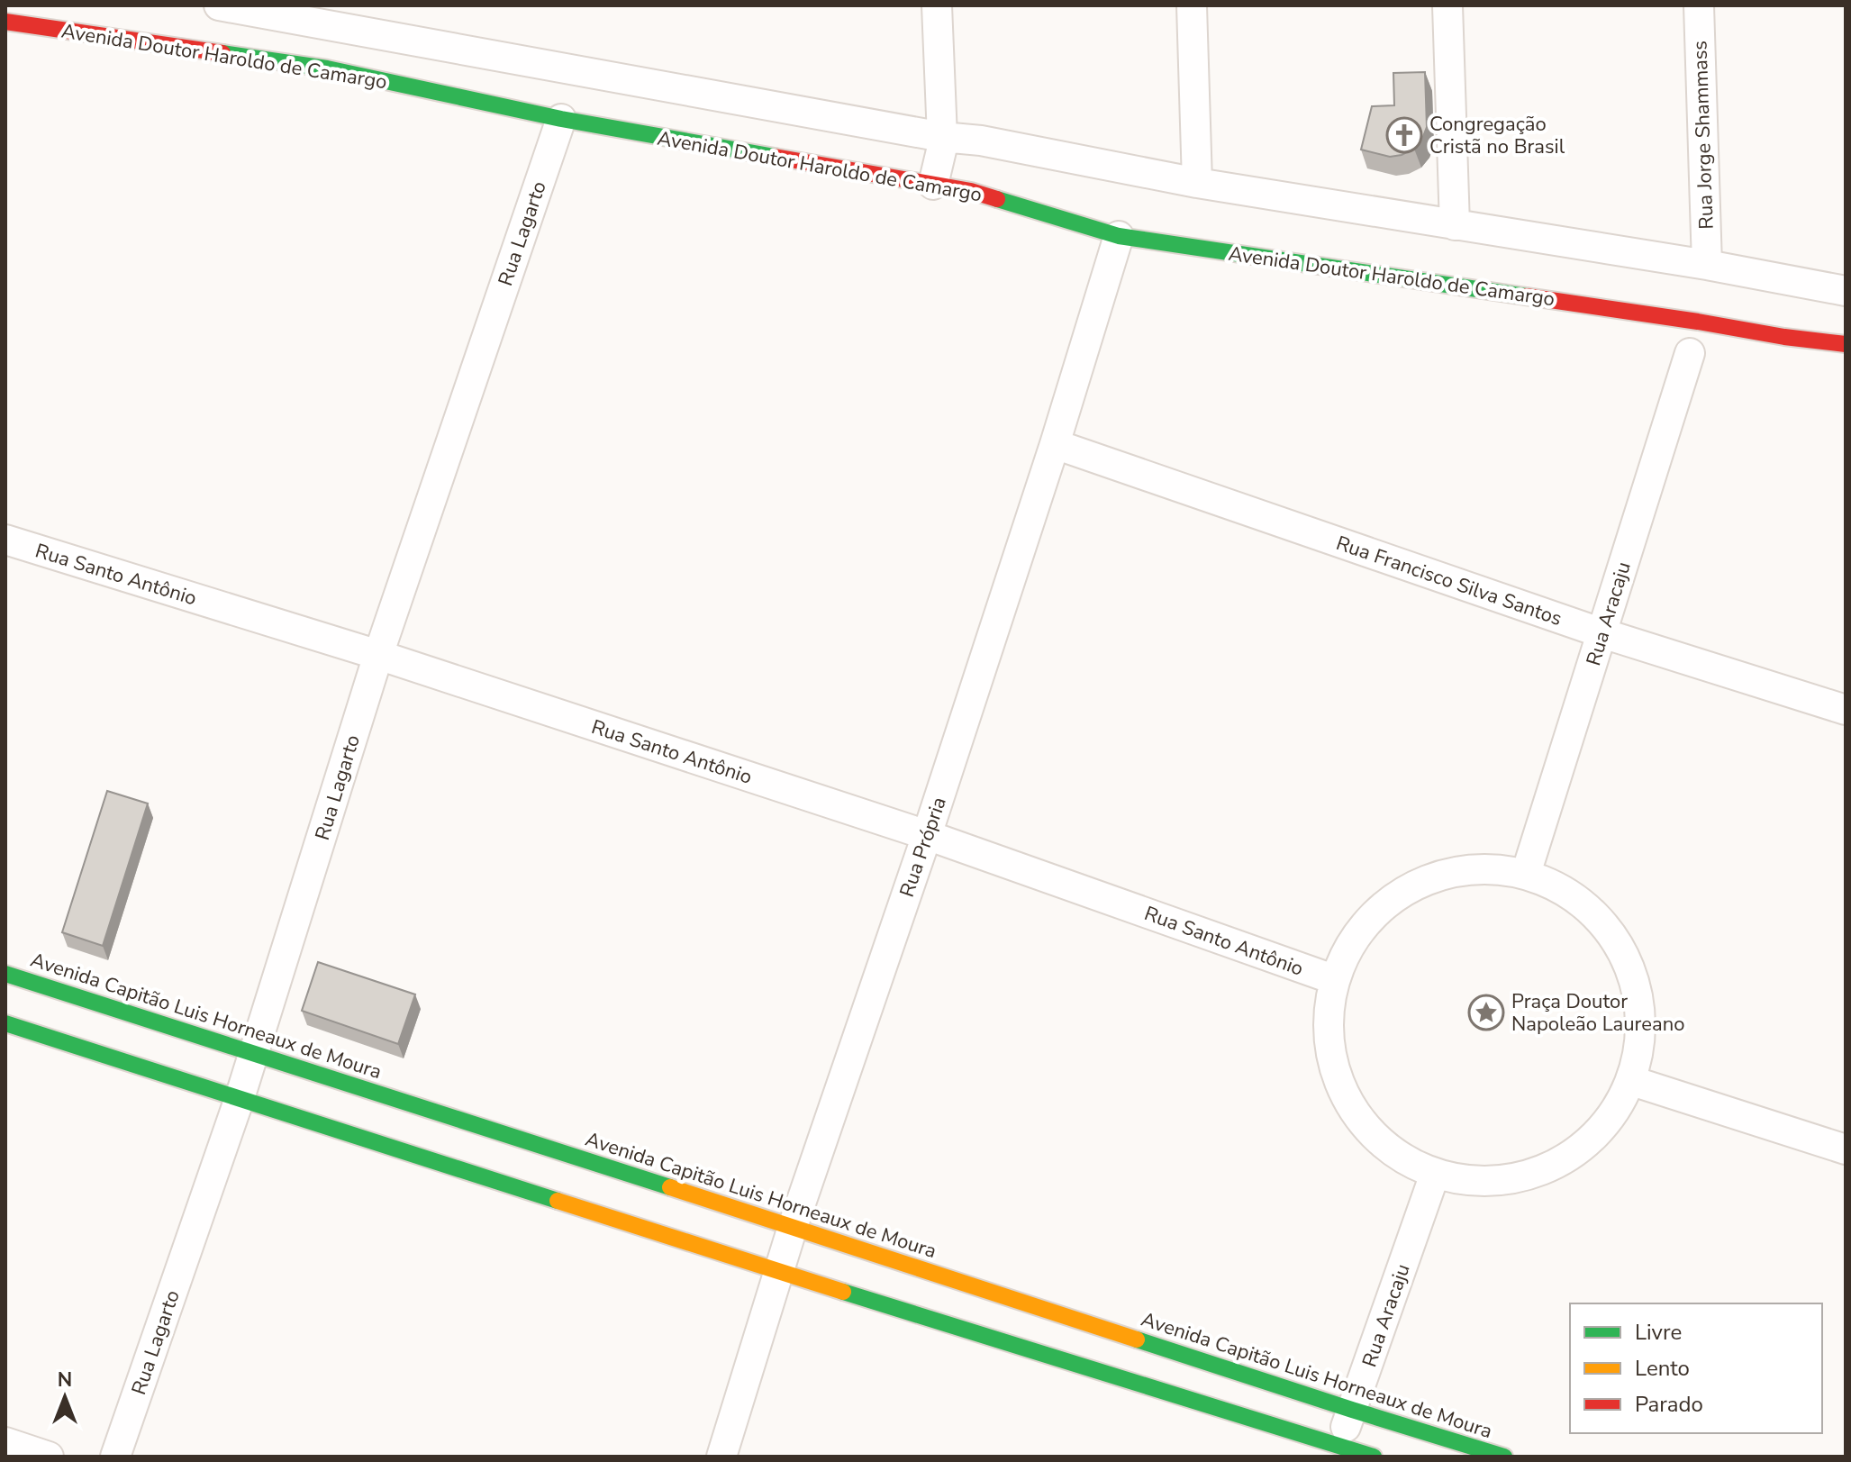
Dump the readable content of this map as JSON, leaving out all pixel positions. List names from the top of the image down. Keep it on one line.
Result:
{"streets":{"street":["Avenida Doutor Haroldo de Camargo","Rua Jorge Shammass","Rua Lagarto","Rua Santo Antônio","Rua Francisco Silva Santos","Rua Aracaju","Rua Própria","Avenida Capitão Luis Horneaux de Moura"]},"crossings":[["Avenida Doutor Haroldo de Camargo","Rua Lagarto"],["Avenida Doutor Haroldo de Camargo","Rua Própria"],["Rua Lagarto","Rua Santo Antônio"],["Rua Lagarto","Avenida Capitão Luis Horneaux de Moura"],["Rua Santo Antônio","Rua Própria"],["Rua Francisco Silva Santos","Rua Aracaju"],["Rua Francisco Silva Santos","Rua Própria"],["Rua Aracaju","Avenida Capitão Luis Horneaux de Moura"],["Rua Própria","Avenida Capitão Luis Horneaux de Moura"]],"places":{"church":["Congregação Cristã no Brasil"],"place":["Praça Doutor Napoleão Laureano"]},"legend":["Livre","Lento","Parado"],"north":"top"}
